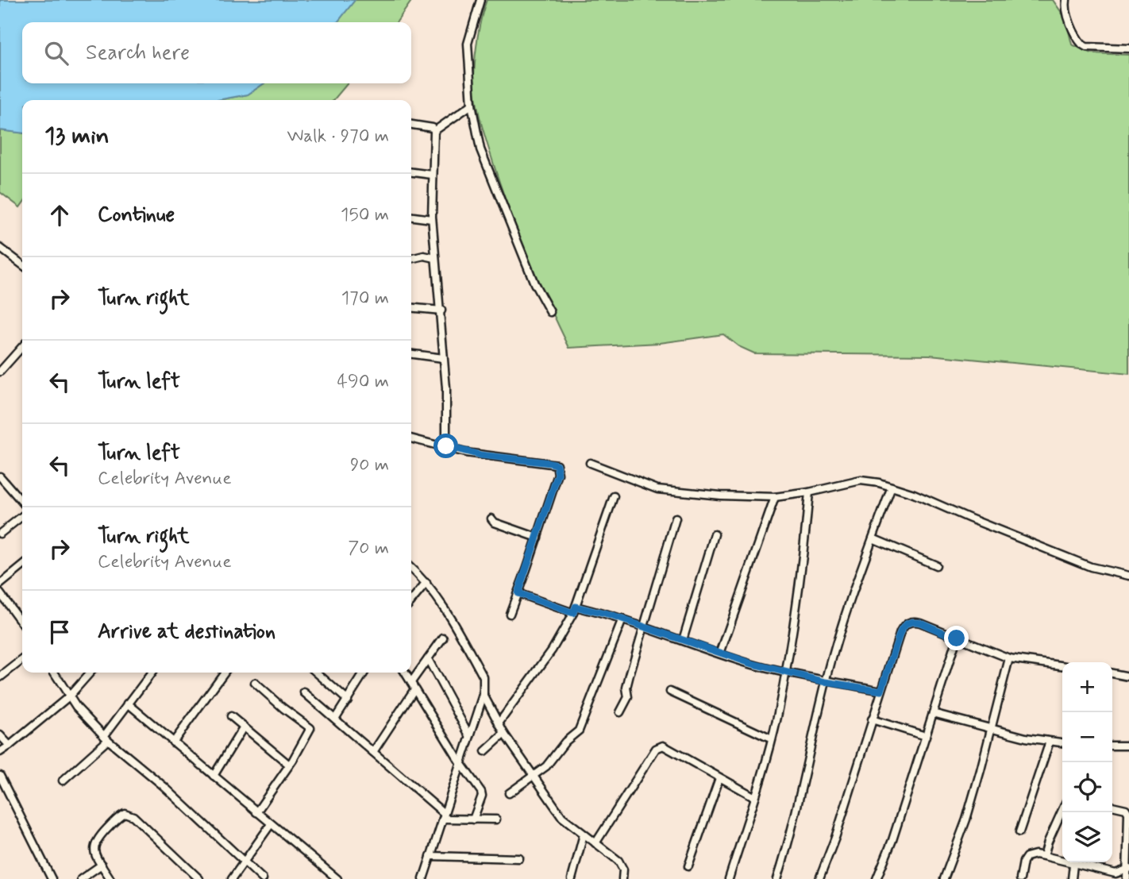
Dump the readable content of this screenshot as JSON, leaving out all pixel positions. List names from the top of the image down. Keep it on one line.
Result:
{"page":{"search":"Search here","heading":["13 min","Walk · 970 m"],"list":[["Continue","150 m"],["Turn right","170 m"],["Turn left","490 m"],["Turn left","Celebrity Avenue","90 m"],["Turn right","Celebrity Avenue","70 m"],"Arrive at destination"],"map_buttons":["+","−"]}}
